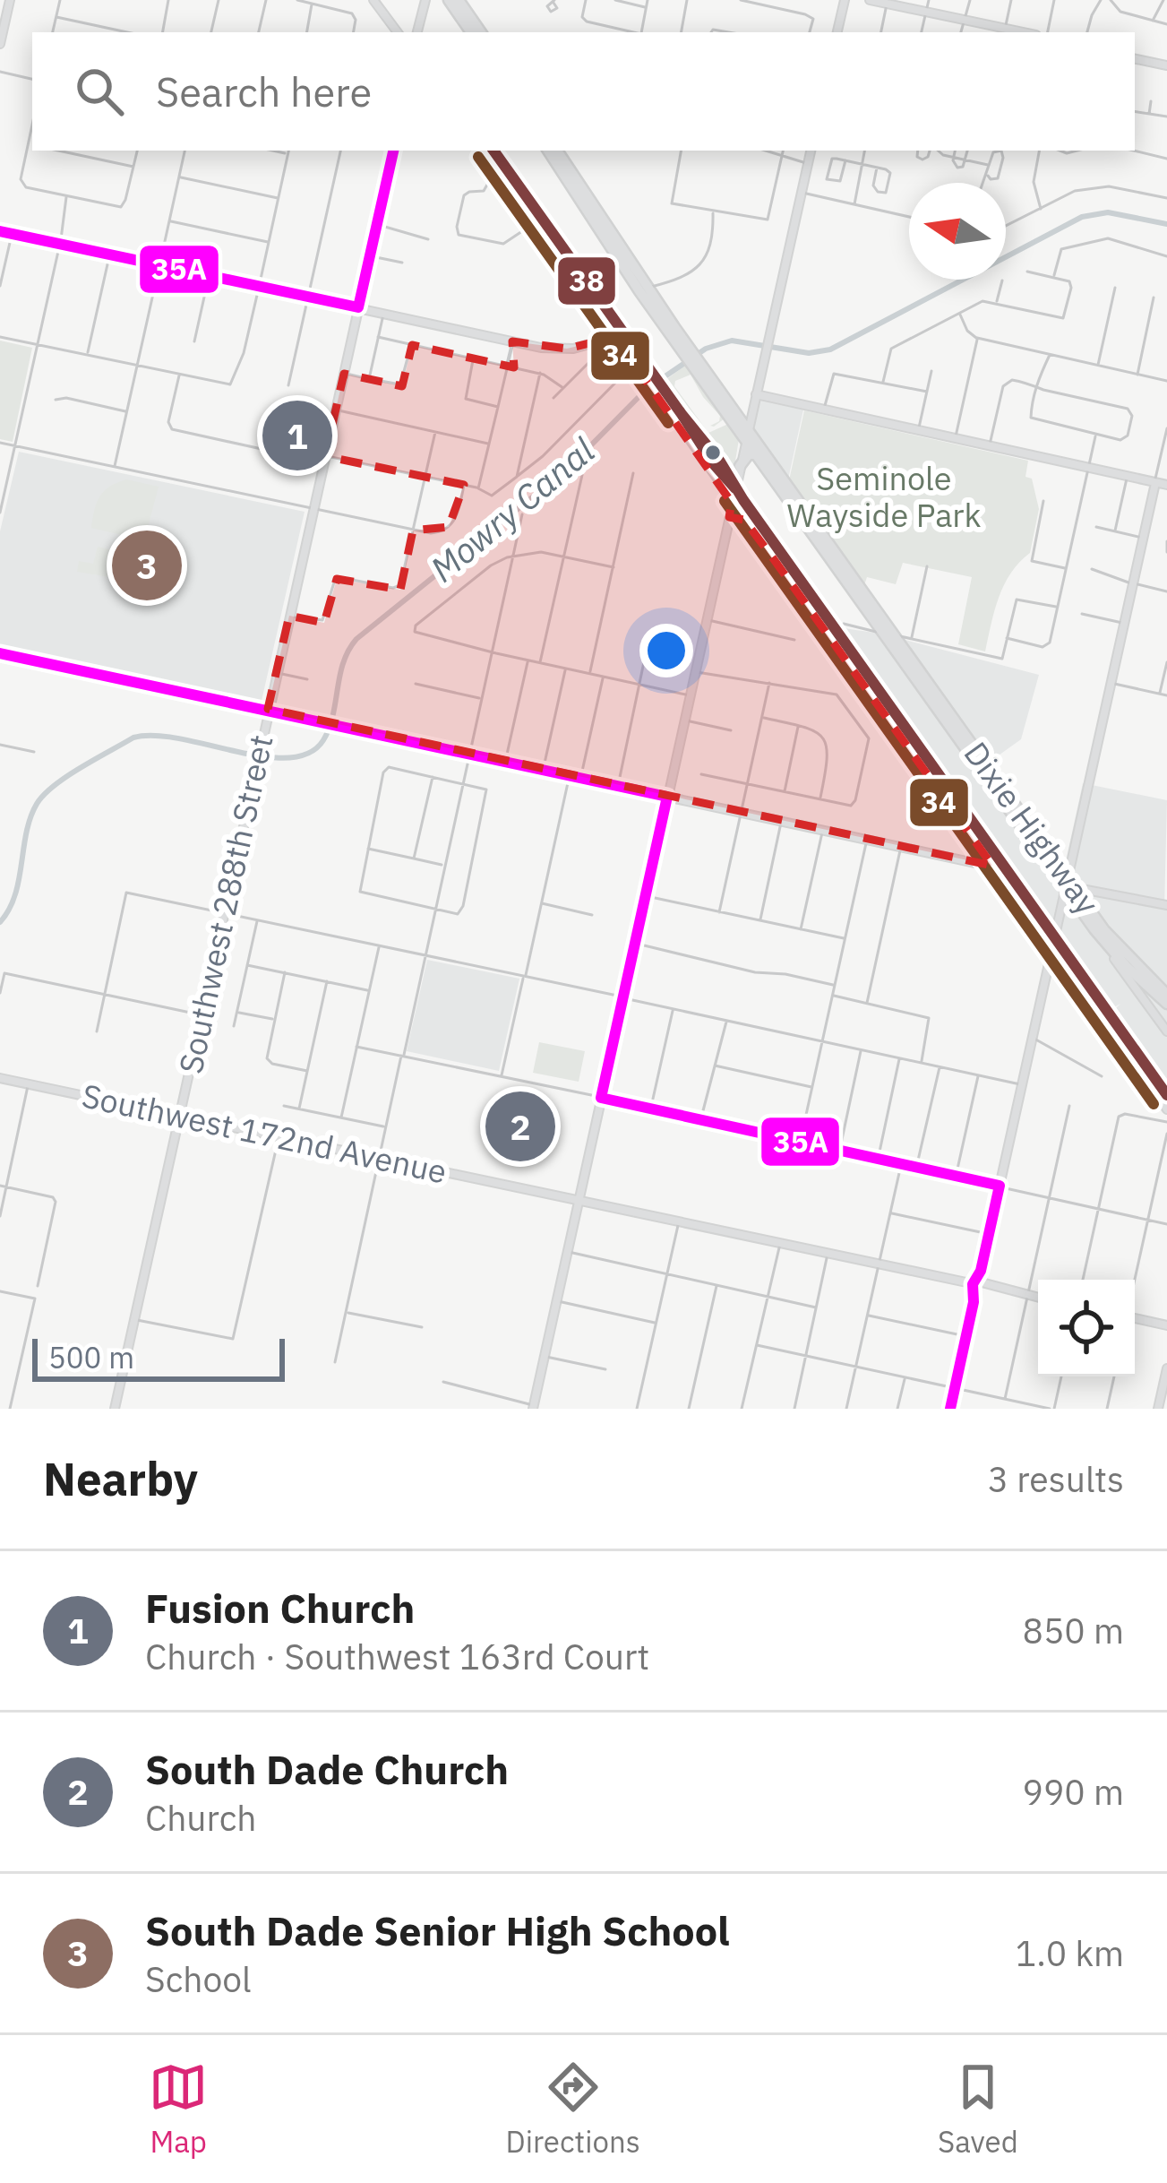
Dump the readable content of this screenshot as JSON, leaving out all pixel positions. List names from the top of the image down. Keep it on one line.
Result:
{"streets":{"highway":["Dixie Highway"],"street":["Southwest 288th Street","Southwest 172nd Avenue"]},"crossings":[["Southwest 288th Street","Southwest 172nd Avenue"]],"water":["Mowry Canal"],"parks":["Seminole Wayside Park"],"lines":["transit line 35A","transit line 38","transit line 34"],"scale_bar":"500 m","north":"left","page":{"search":"Search here","pins":["1","3","2"],"scale":"500 m","heading":["Nearby","3 results"],"list":[{"mark":"1","name":"Fusion Church","note":"Church · Southwest 163rd Court","value":"850 m"},{"mark":"2","name":"South Dade Church","note":"Church","value":"990 m"},{"mark":"3","name":"South Dade Senior High School","note":"School","value":"1.0 km"}],"nav":["Map","Directions","Saved"]}}
